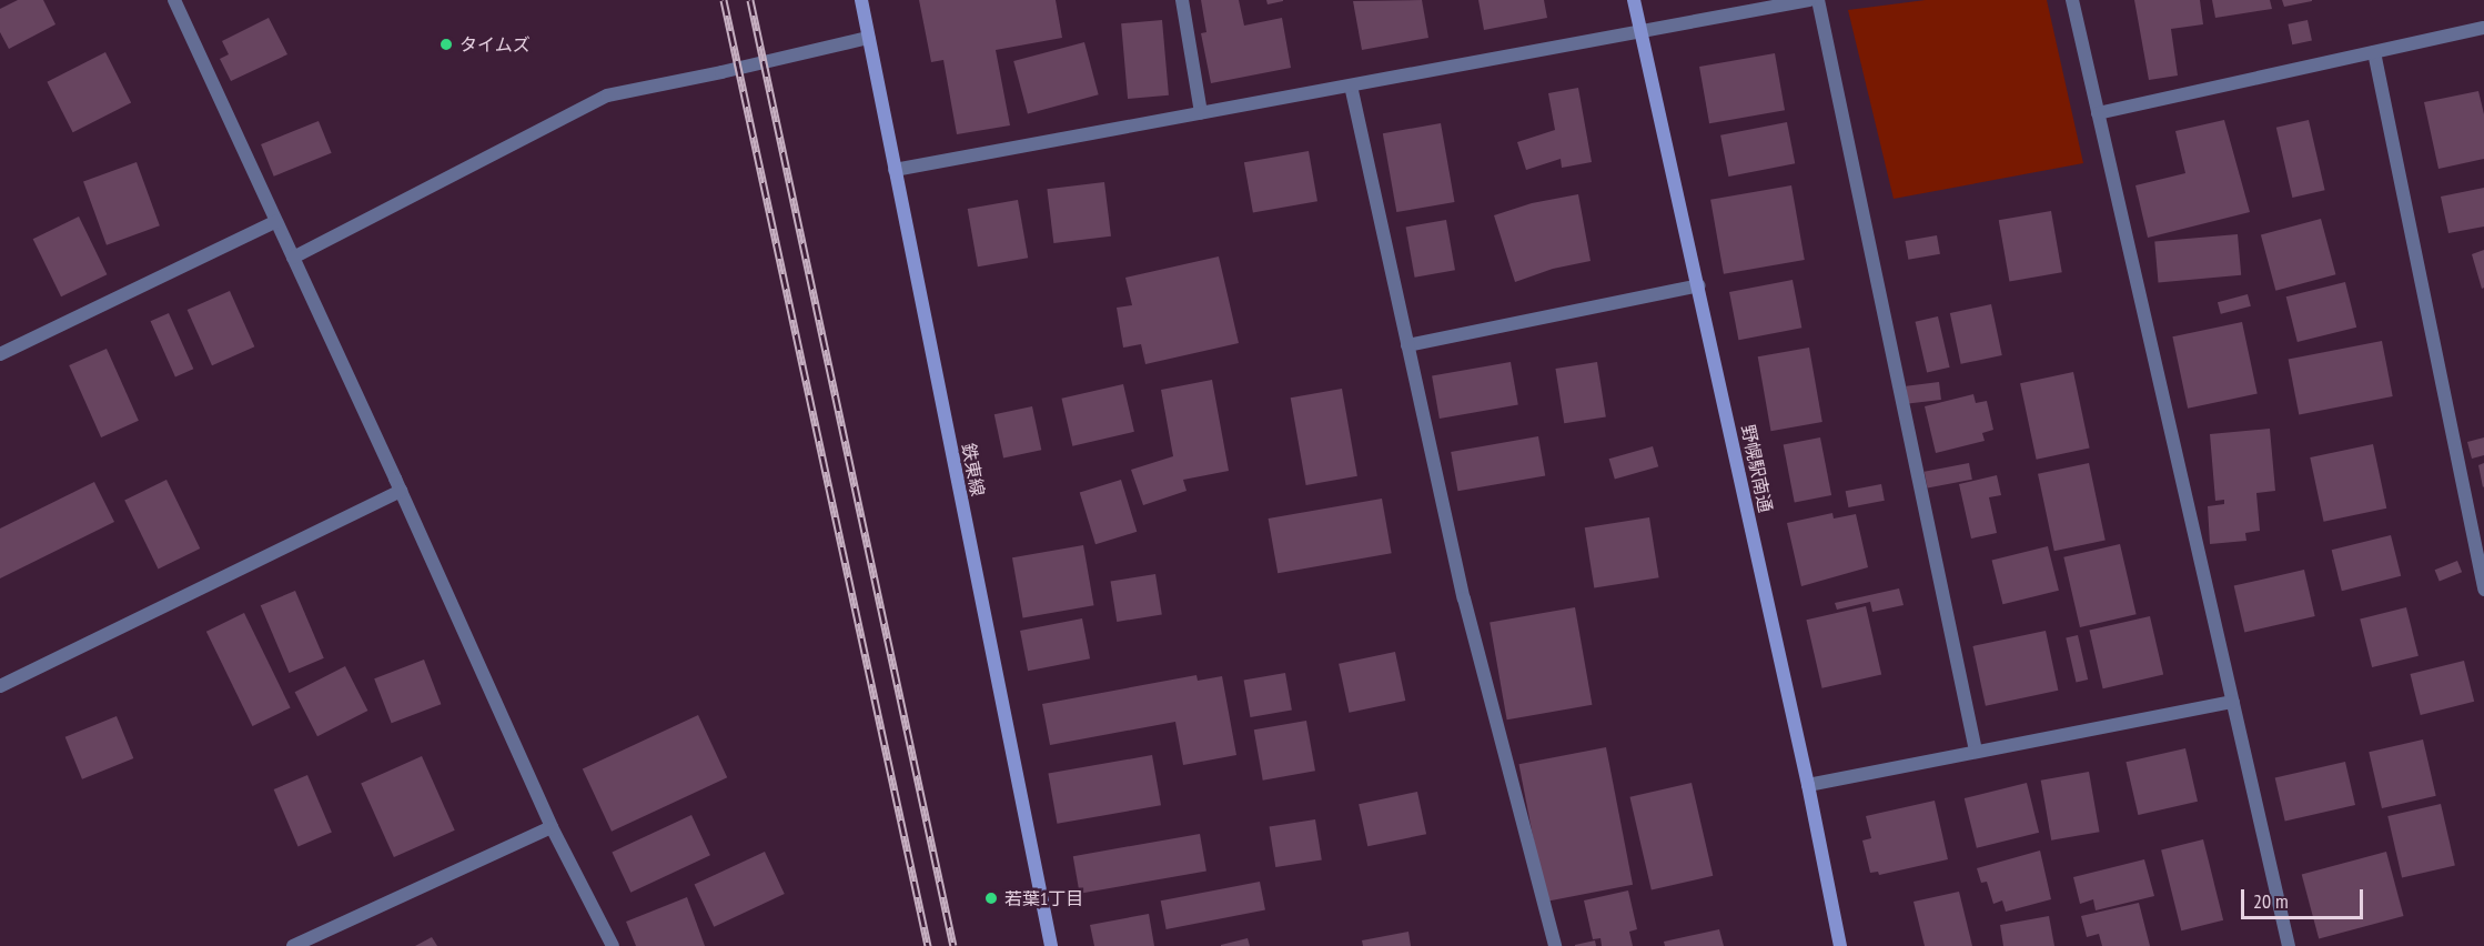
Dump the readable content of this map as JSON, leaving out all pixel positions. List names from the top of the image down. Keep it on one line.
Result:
{"streets":{"street":["野幌駅南通","鉄東線"]},"places":["タイムズ","若葉1丁目"],"scale_bar":"20 m"}
